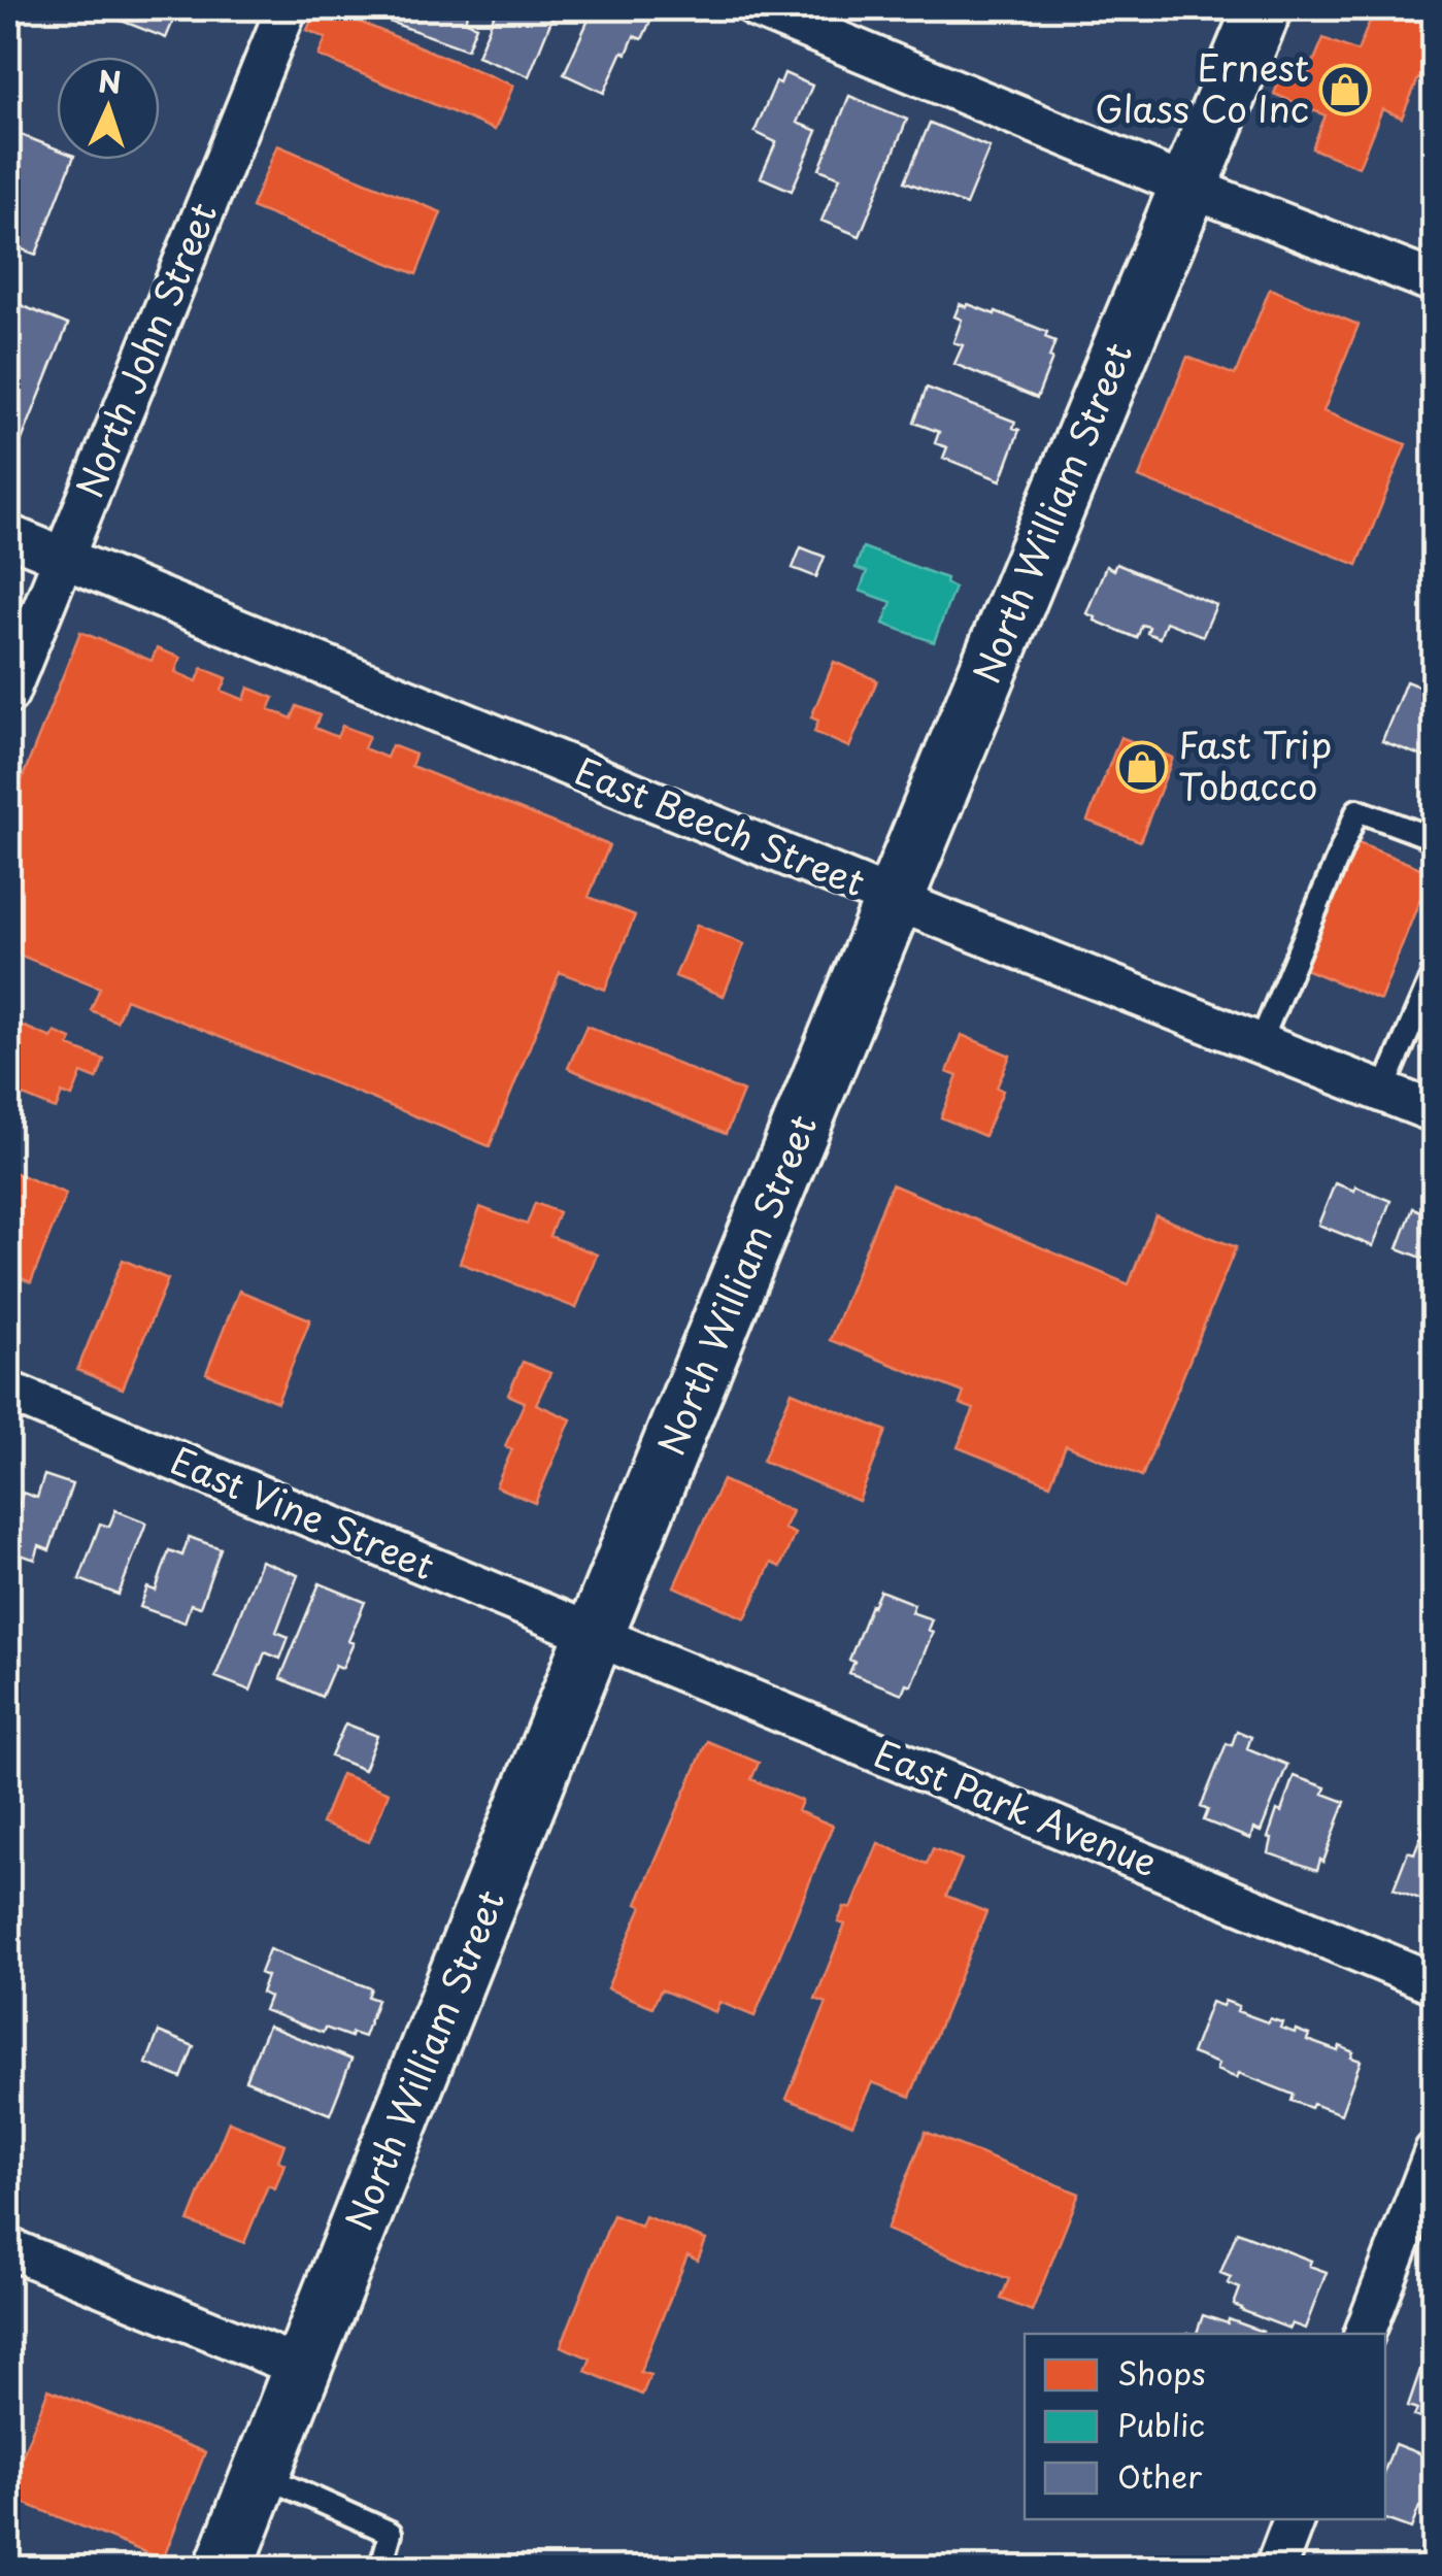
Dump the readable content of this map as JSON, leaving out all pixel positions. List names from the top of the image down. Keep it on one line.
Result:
{"streets":{"main road":["North William Street"],"street":["North John Street","East Beech Street","East Vine Street","East Park Avenue"]},"crossings":[["North John Street","East Beech Street"],["North William Street","East Beech Street"],["North William Street","East Vine Street"],["North William Street","East Park Avenue"],["East Vine Street","East Park Avenue"]],"places":{"shop":["Ernest Glass Co Inc","Fast Trip Tobacco"]},"legend":["Shops","Public","Other"],"north":"top"}
